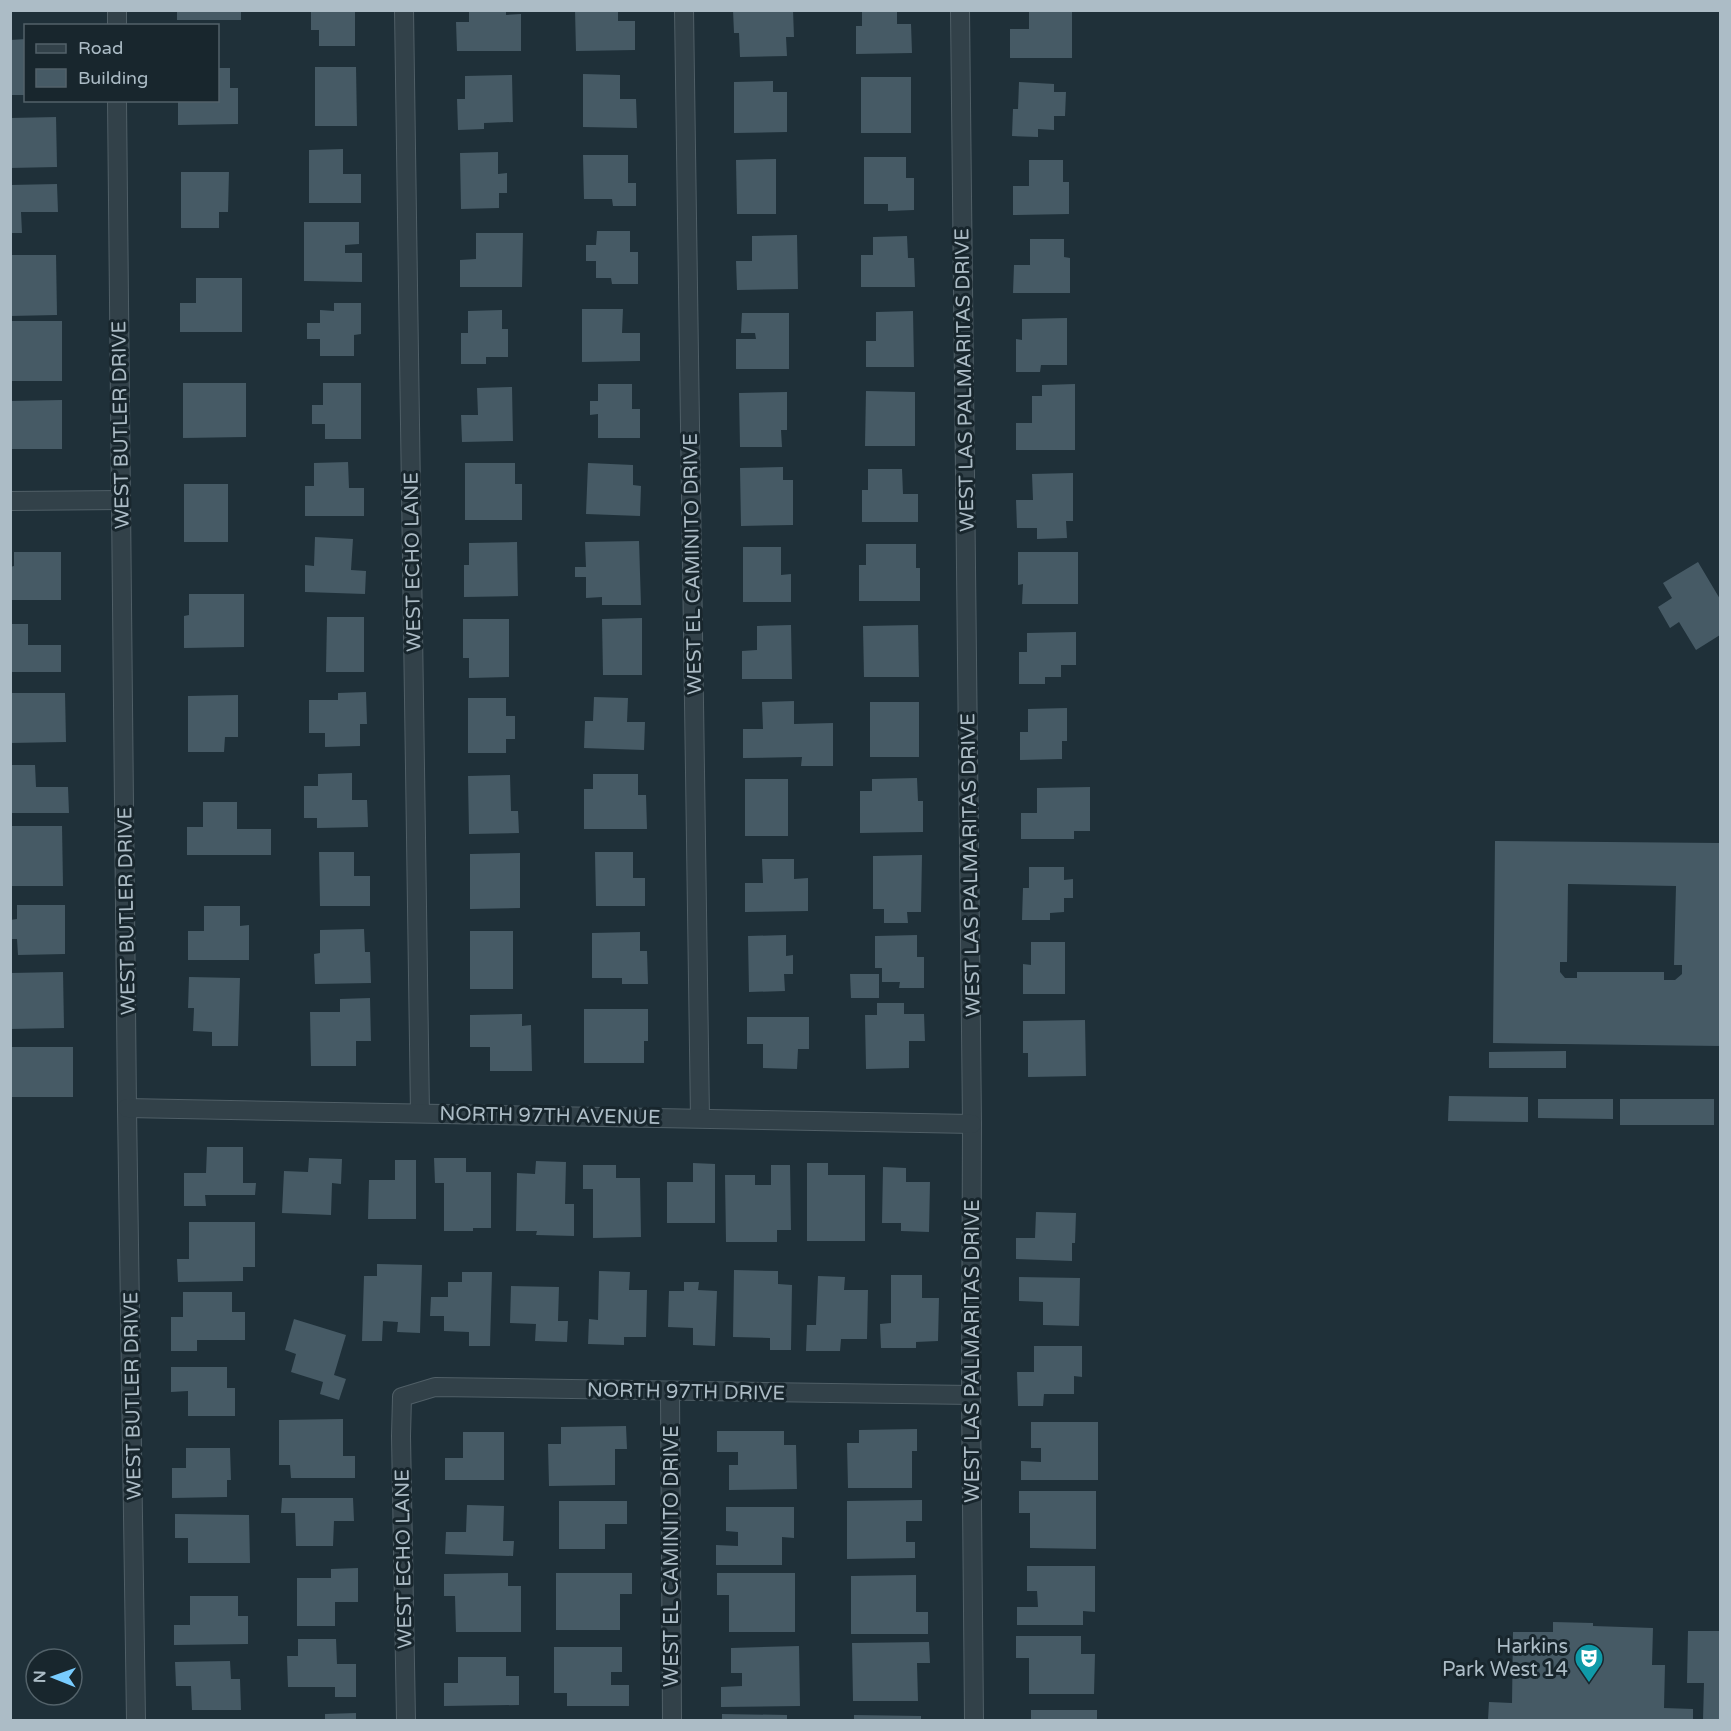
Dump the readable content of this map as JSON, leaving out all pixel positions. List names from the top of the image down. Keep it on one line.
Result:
{"streets":{"street":["WEST LAS PALMARITAS DRIVE","WEST BUTLER DRIVE","WEST ECHO LANE","WEST EL CAMINITO DRIVE","NORTH 97TH AVENUE","NORTH 97TH DRIVE"]},"crossings":[["WEST LAS PALMARITAS DRIVE","NORTH 97TH AVENUE"],["WEST LAS PALMARITAS DRIVE","NORTH 97TH DRIVE"],["WEST BUTLER DRIVE","NORTH 97TH AVENUE"],["WEST ECHO LANE","NORTH 97TH AVENUE"],["WEST ECHO LANE","NORTH 97TH DRIVE"],["WEST EL CAMINITO DRIVE","NORTH 97TH AVENUE"],["WEST EL CAMINITO DRIVE","NORTH 97TH DRIVE"]],"places":{"theatre":["Harkins Park West 14"]},"legend":["Road","Building"],"north":"left"}
